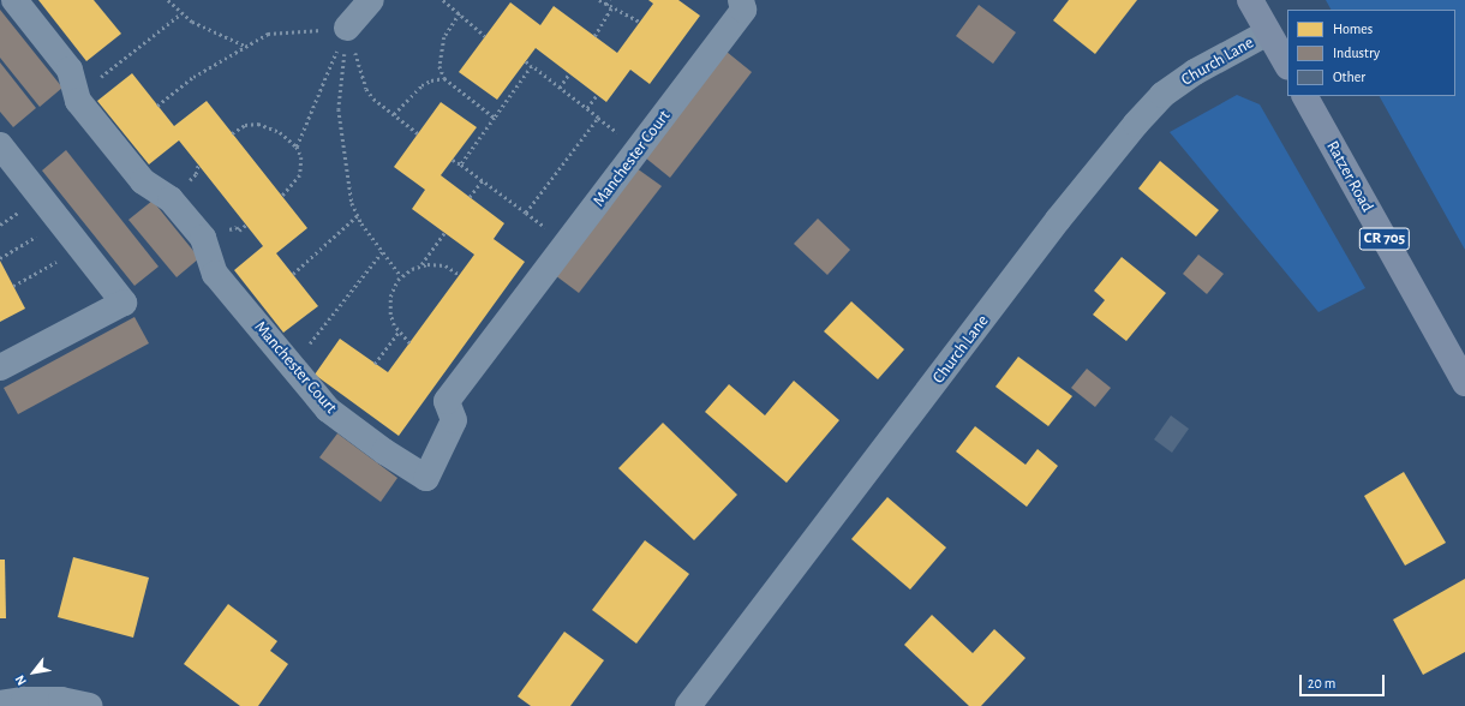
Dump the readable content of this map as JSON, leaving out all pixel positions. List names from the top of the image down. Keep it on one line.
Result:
{"streets":{"main road":["Ratzer Road","CR 705"],"street":["Church Lane","Manchester Court"]},"legend":["Homes","Industry","Other"],"scale_bar":"20 m","north":"bottom left"}
